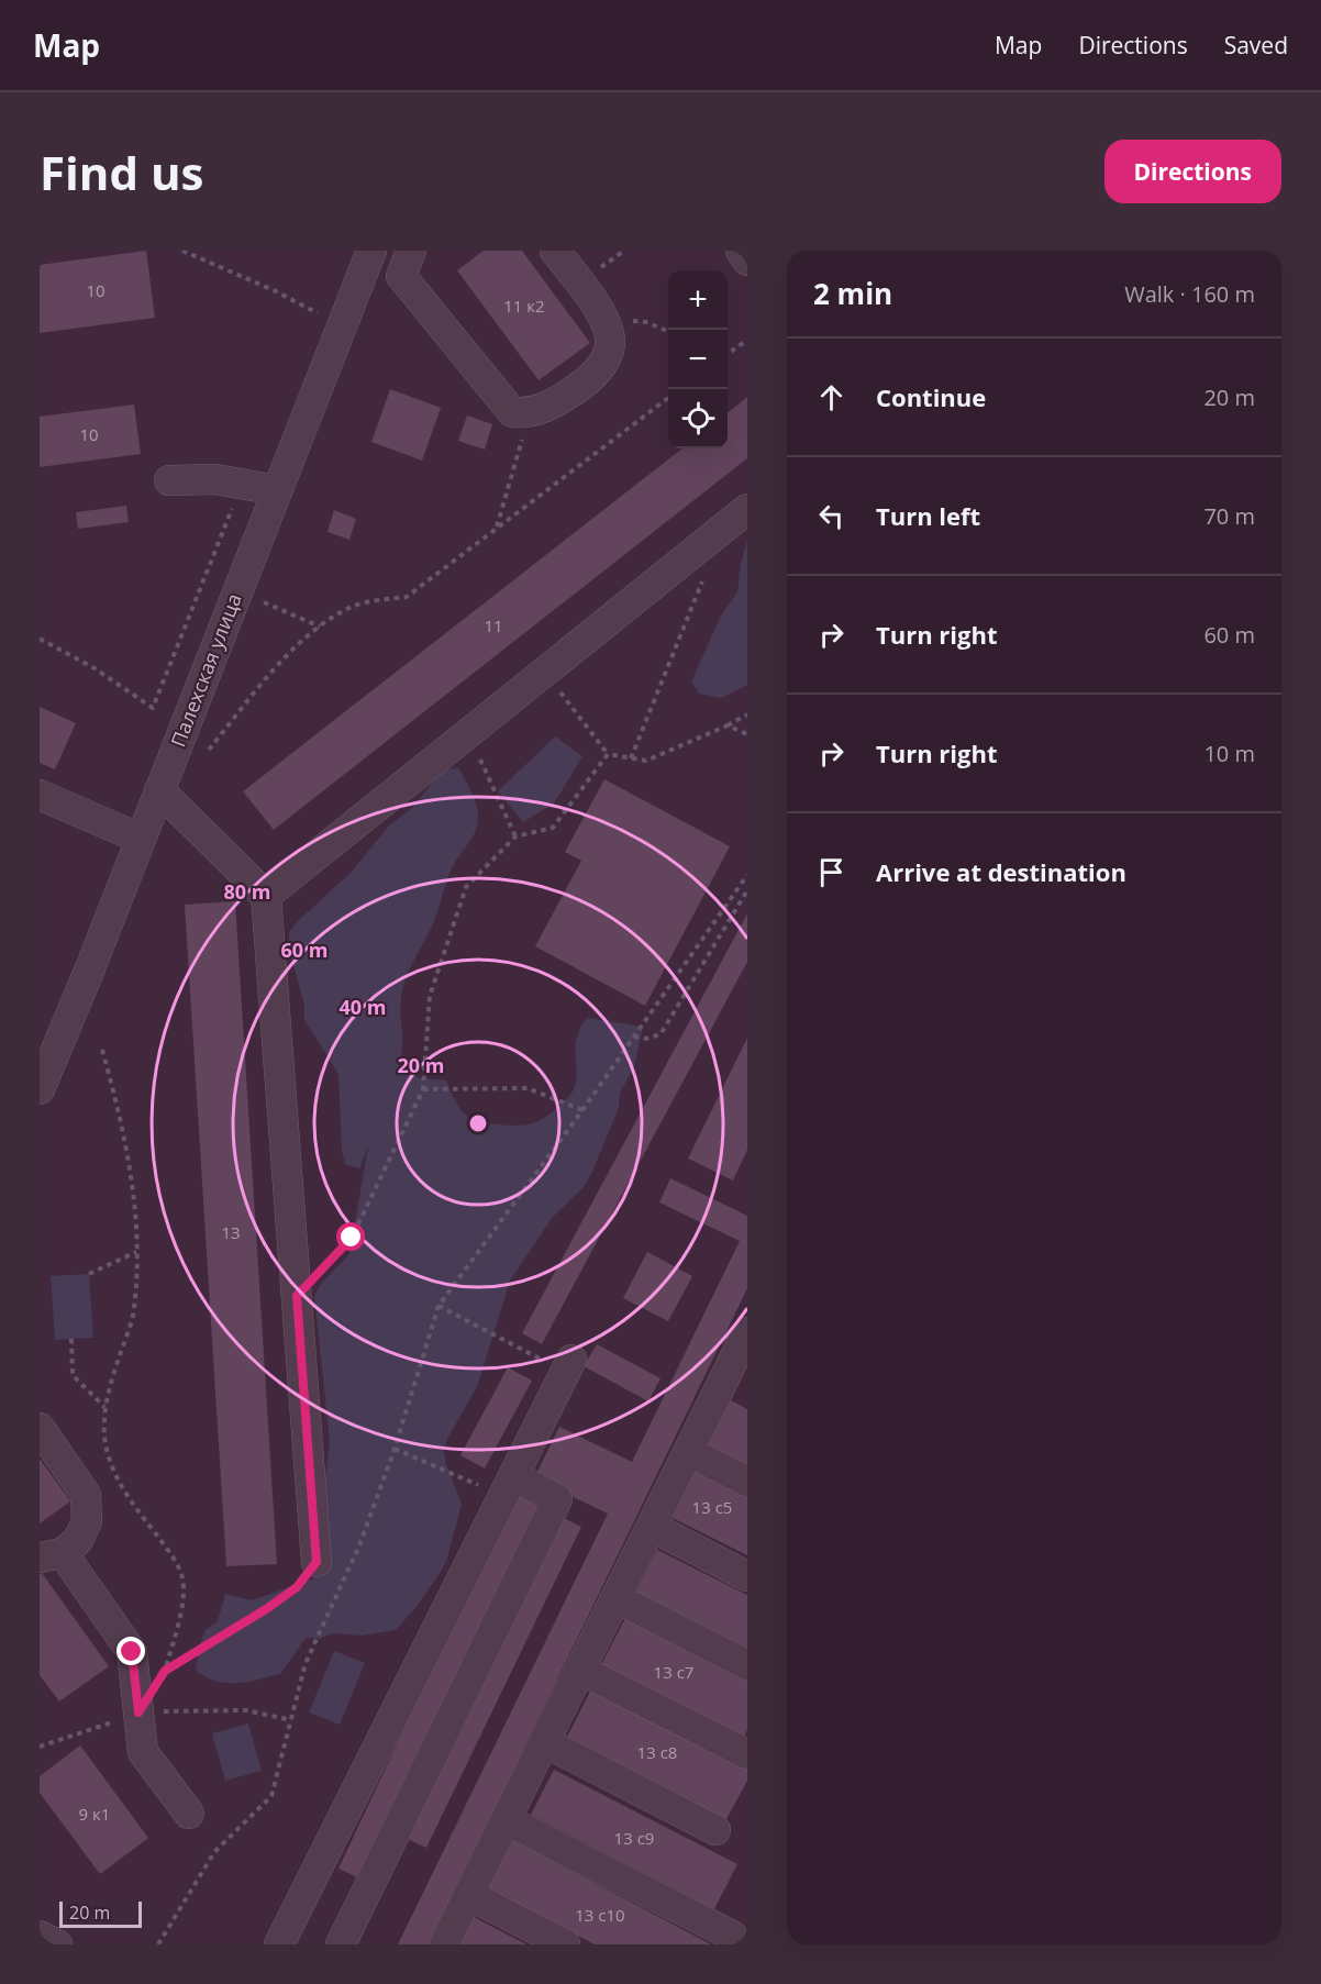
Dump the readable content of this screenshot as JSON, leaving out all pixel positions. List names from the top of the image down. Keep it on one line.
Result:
{"streets":{"street":["Палехская улица"]},"house_numbers":["10","11 к2","10","11","13","13 с5","13 с7","13 с8","9 к1","13 с9","13 с10"],"scale_bar":"20 m","page":{"header":"Map","nav":["Map","Directions","Saved"],"buttons":"Directions","title":"Find us","heading":["2 min","Walk · 160 m"],"map_buttons":["+","−"],"list":[["Continue","20 m"],["Turn left","70 m"],["Turn right","60 m"],["Turn right","10 m"],"Arrive at destination"],"scale":"20 m"},"rings":["80 m","60 m","40 m","20 m"]}
